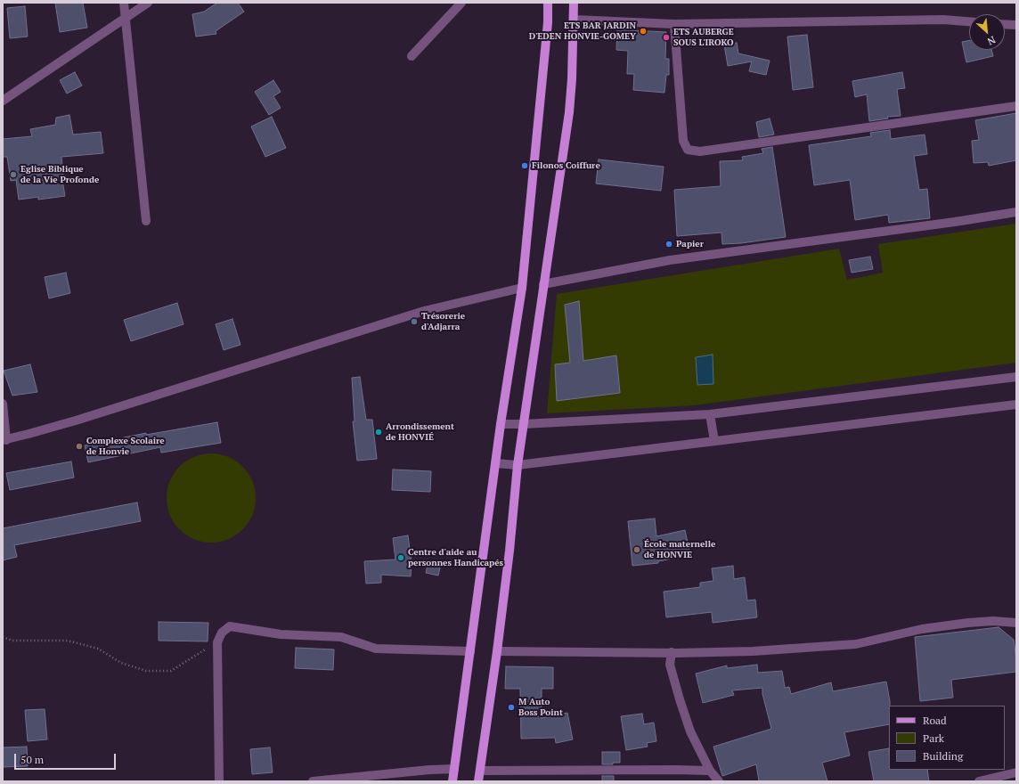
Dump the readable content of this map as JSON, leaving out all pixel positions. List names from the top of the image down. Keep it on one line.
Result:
{"places":["ETS BAR JARDIN D'EDEN HONVIE-GOMEY","ETS AUBERGE SOUS L'IROKO","Filonos Coiffure","Eglise Biblique de la Vie Profonde","Papier","Trésorerie d'Adjarra","Arrondissement de HONVIÉ","Complexe Scolaire de Honvie","École maternelle de HONVIE","Centre d'aide au personnes Handicapés","M Auto Boss Point"],"legend":["Road","Park","Building"],"scale_bar":"50 m","north":"bottom right"}
